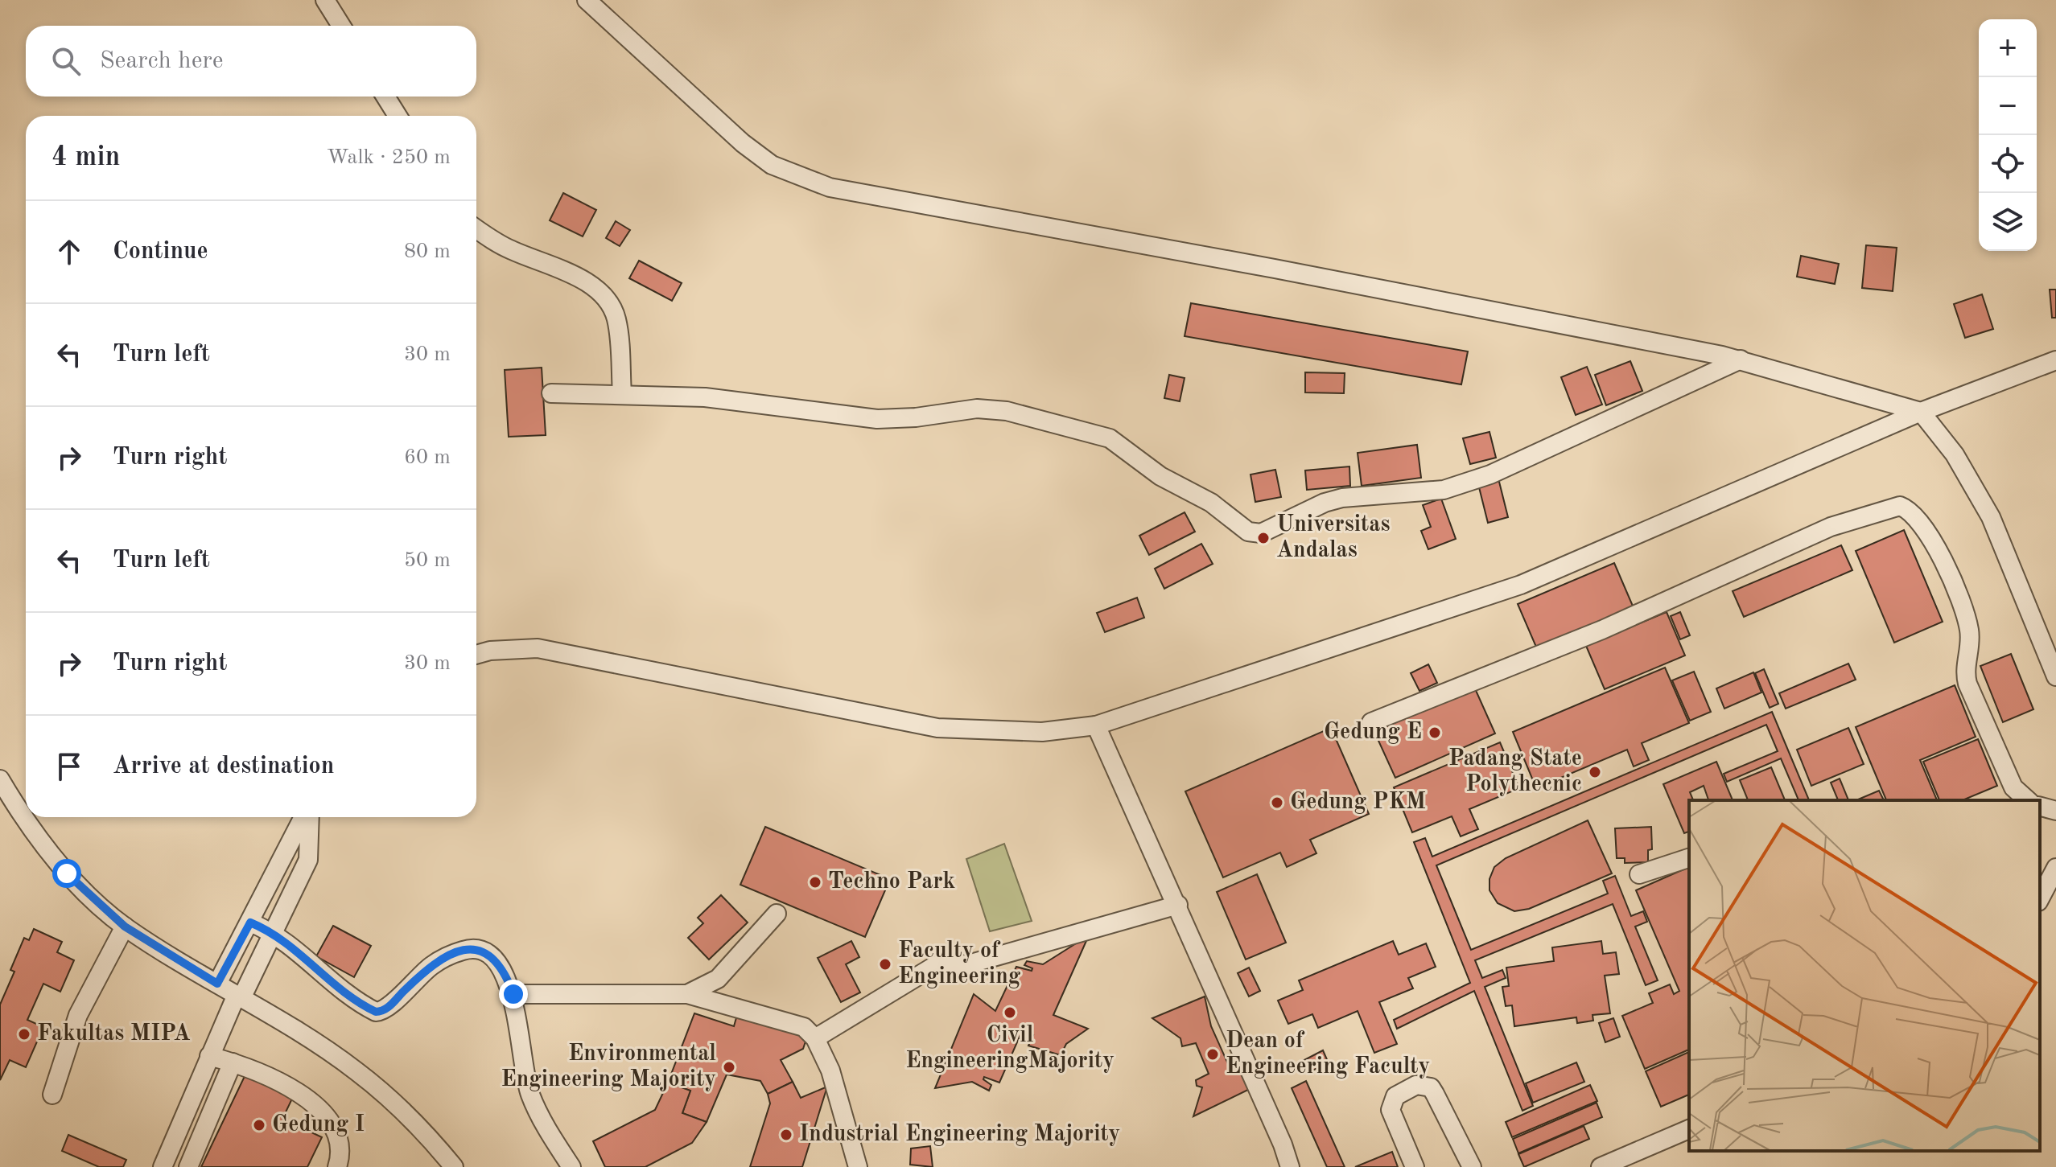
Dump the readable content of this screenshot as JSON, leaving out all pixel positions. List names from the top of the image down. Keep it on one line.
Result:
{"places":["Universitas Andalas","Gedung E","Padang State Polythecnic","Gedung PKM","Techno Park","Faculty of Engineering","Civil EngineeringMajority","Fakultas MIPA","Dean of Engineering Faculty","Environmental Engineering Majority","Gedung I","Industrial Engineering Majority"],"page":{"map_buttons":["+","−"],"search":"Search here","heading":["4 min","Walk · 250 m"],"list":[["Continue","80 m"],["Turn left","30 m"],["Turn right","60 m"],["Turn left","50 m"],["Turn right","30 m"],"Arrive at destination"]}}
